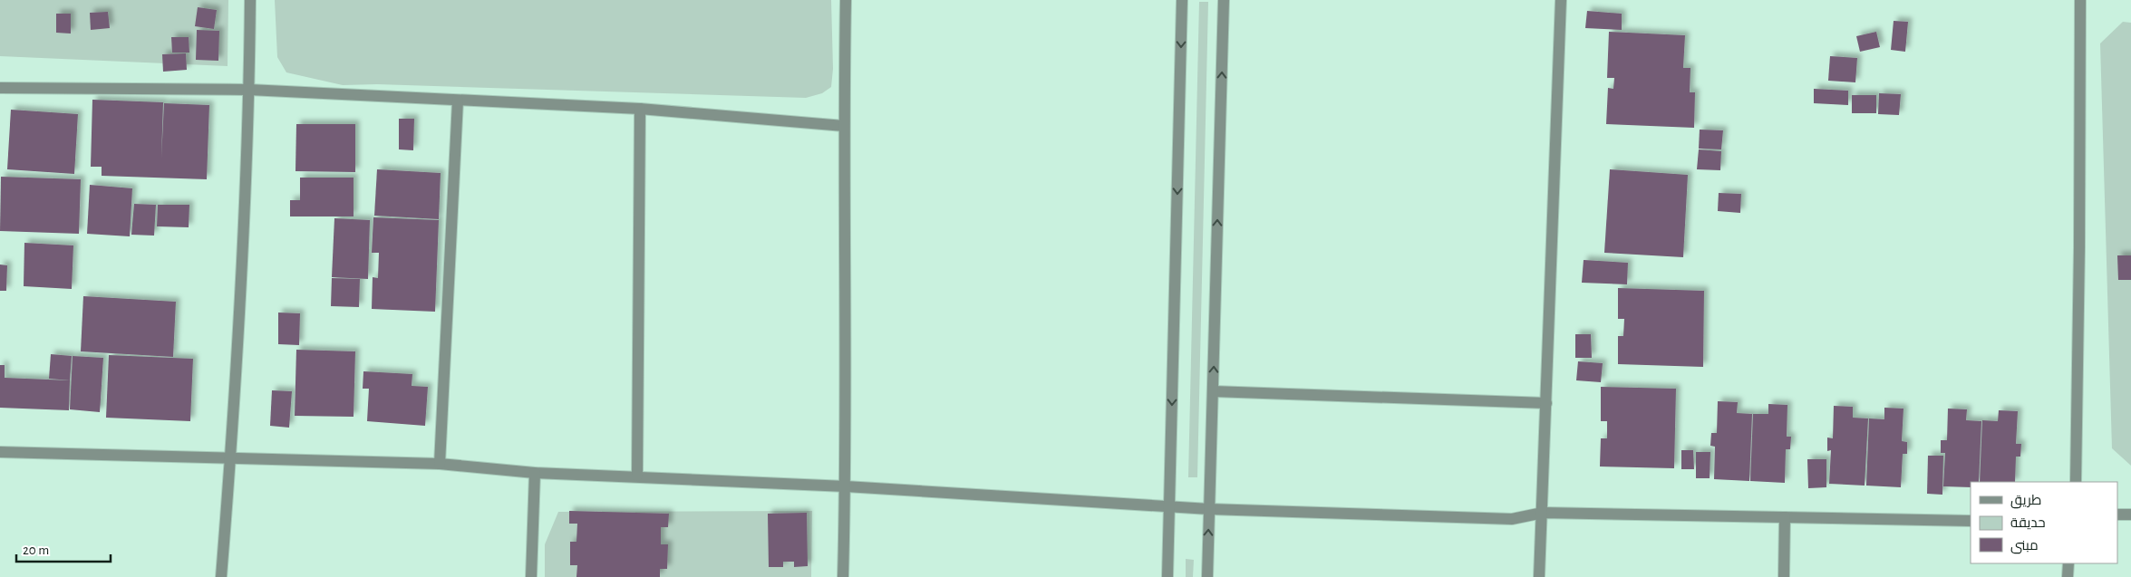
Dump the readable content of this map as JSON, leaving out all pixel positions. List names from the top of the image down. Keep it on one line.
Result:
{"legend":["طريق","حديقة","مبنى"],"scale_bar":"20 m"}
